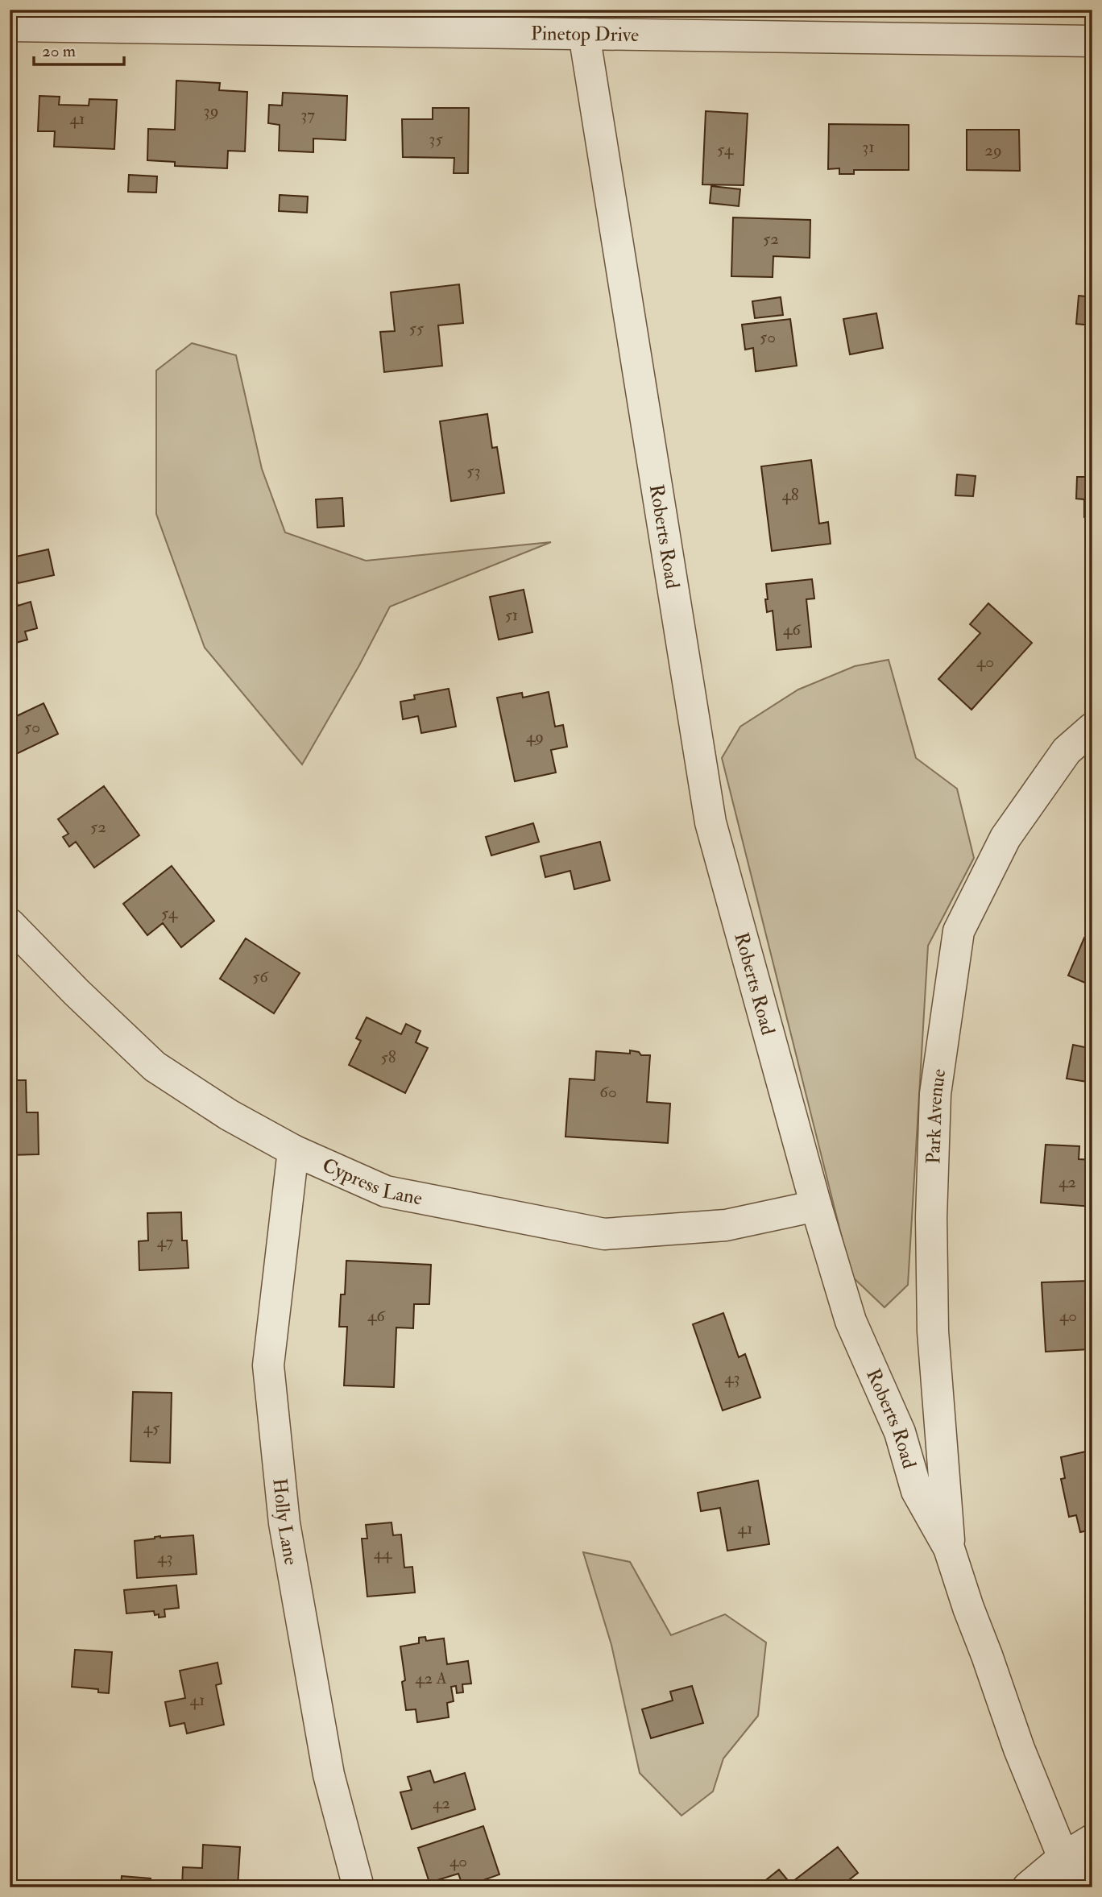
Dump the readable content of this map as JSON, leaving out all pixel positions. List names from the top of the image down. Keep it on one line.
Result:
{"streets":{"street":["Pinetop Drive","Roberts Road","Park Avenue","Cypress Lane","Holly Lane"]},"crossings":[["Pinetop Drive","Roberts Road"],["Roberts Road","Park Avenue"],["Roberts Road","Cypress Lane"],["Cypress Lane","Holly Lane"]],"house_numbers":["39","37","41","35","31","54","29","52","55","50","53","48","51","46","40","50","49","52","54","56","58","60","42","47","46","40","43","45","41","44","43","42 A","41","42","40"],"scale_bar":"20 m"}
